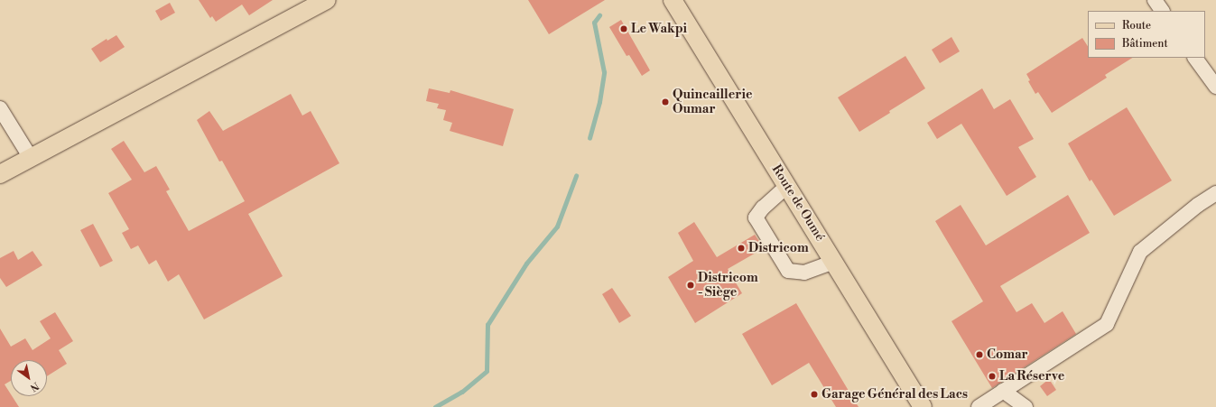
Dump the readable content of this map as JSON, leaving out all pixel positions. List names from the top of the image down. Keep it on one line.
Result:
{"streets":{"main road":["Route de Oumé"]},"places":["Le Wakpi","Quincaillerie Oumar","Districom","Districom - Siège","Comar","La Réserve","Garage Général des Lacs"],"legend":["Route","Bâtiment"],"north":"bottom right"}
